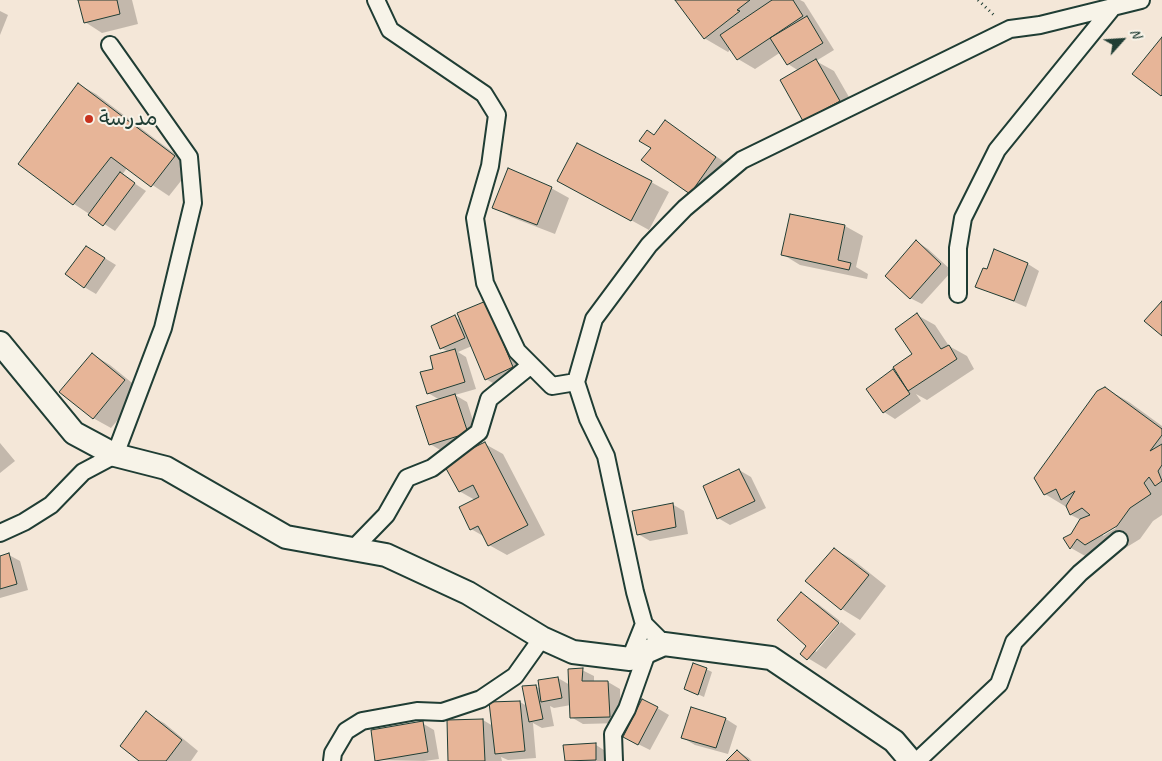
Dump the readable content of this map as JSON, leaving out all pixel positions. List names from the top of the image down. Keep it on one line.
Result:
{"places":["مدرسة"],"north":"top right"}
